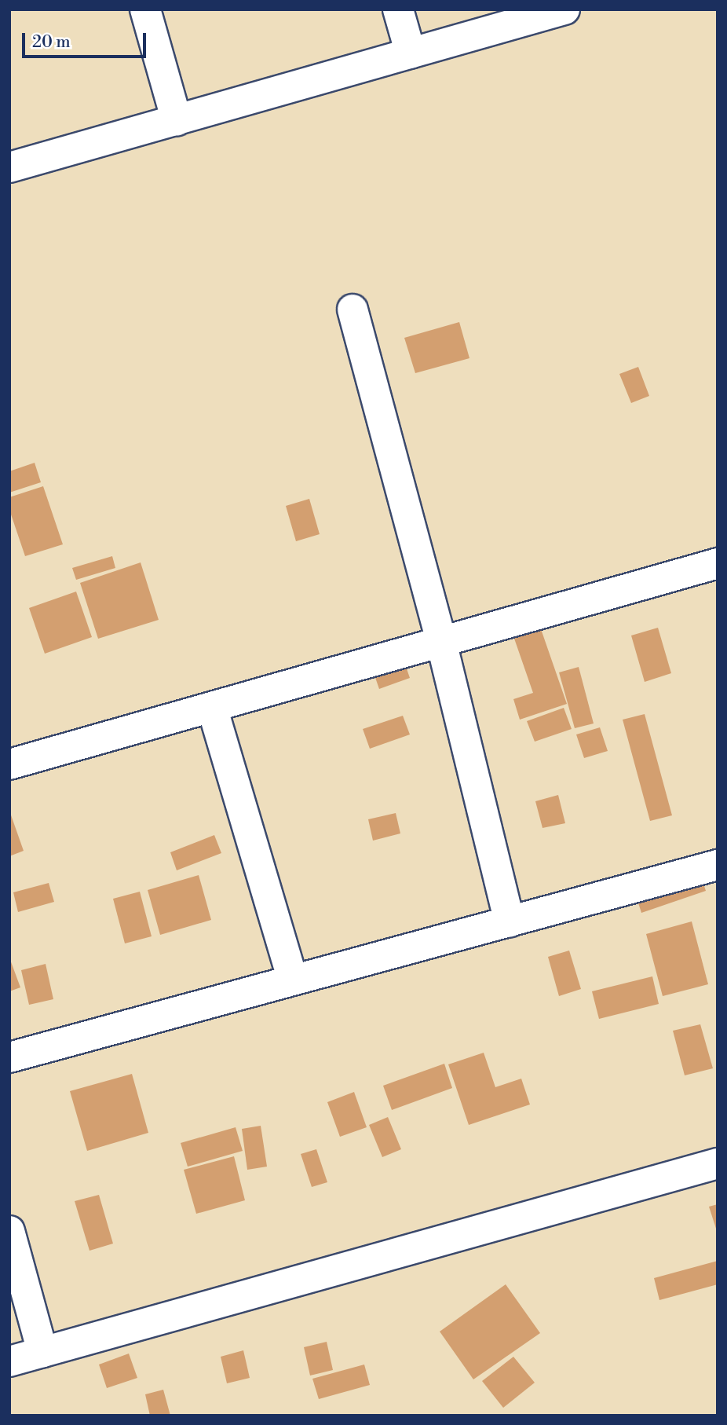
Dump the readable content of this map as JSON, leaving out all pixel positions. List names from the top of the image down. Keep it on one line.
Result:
{"scale_bar":"20 m"}
